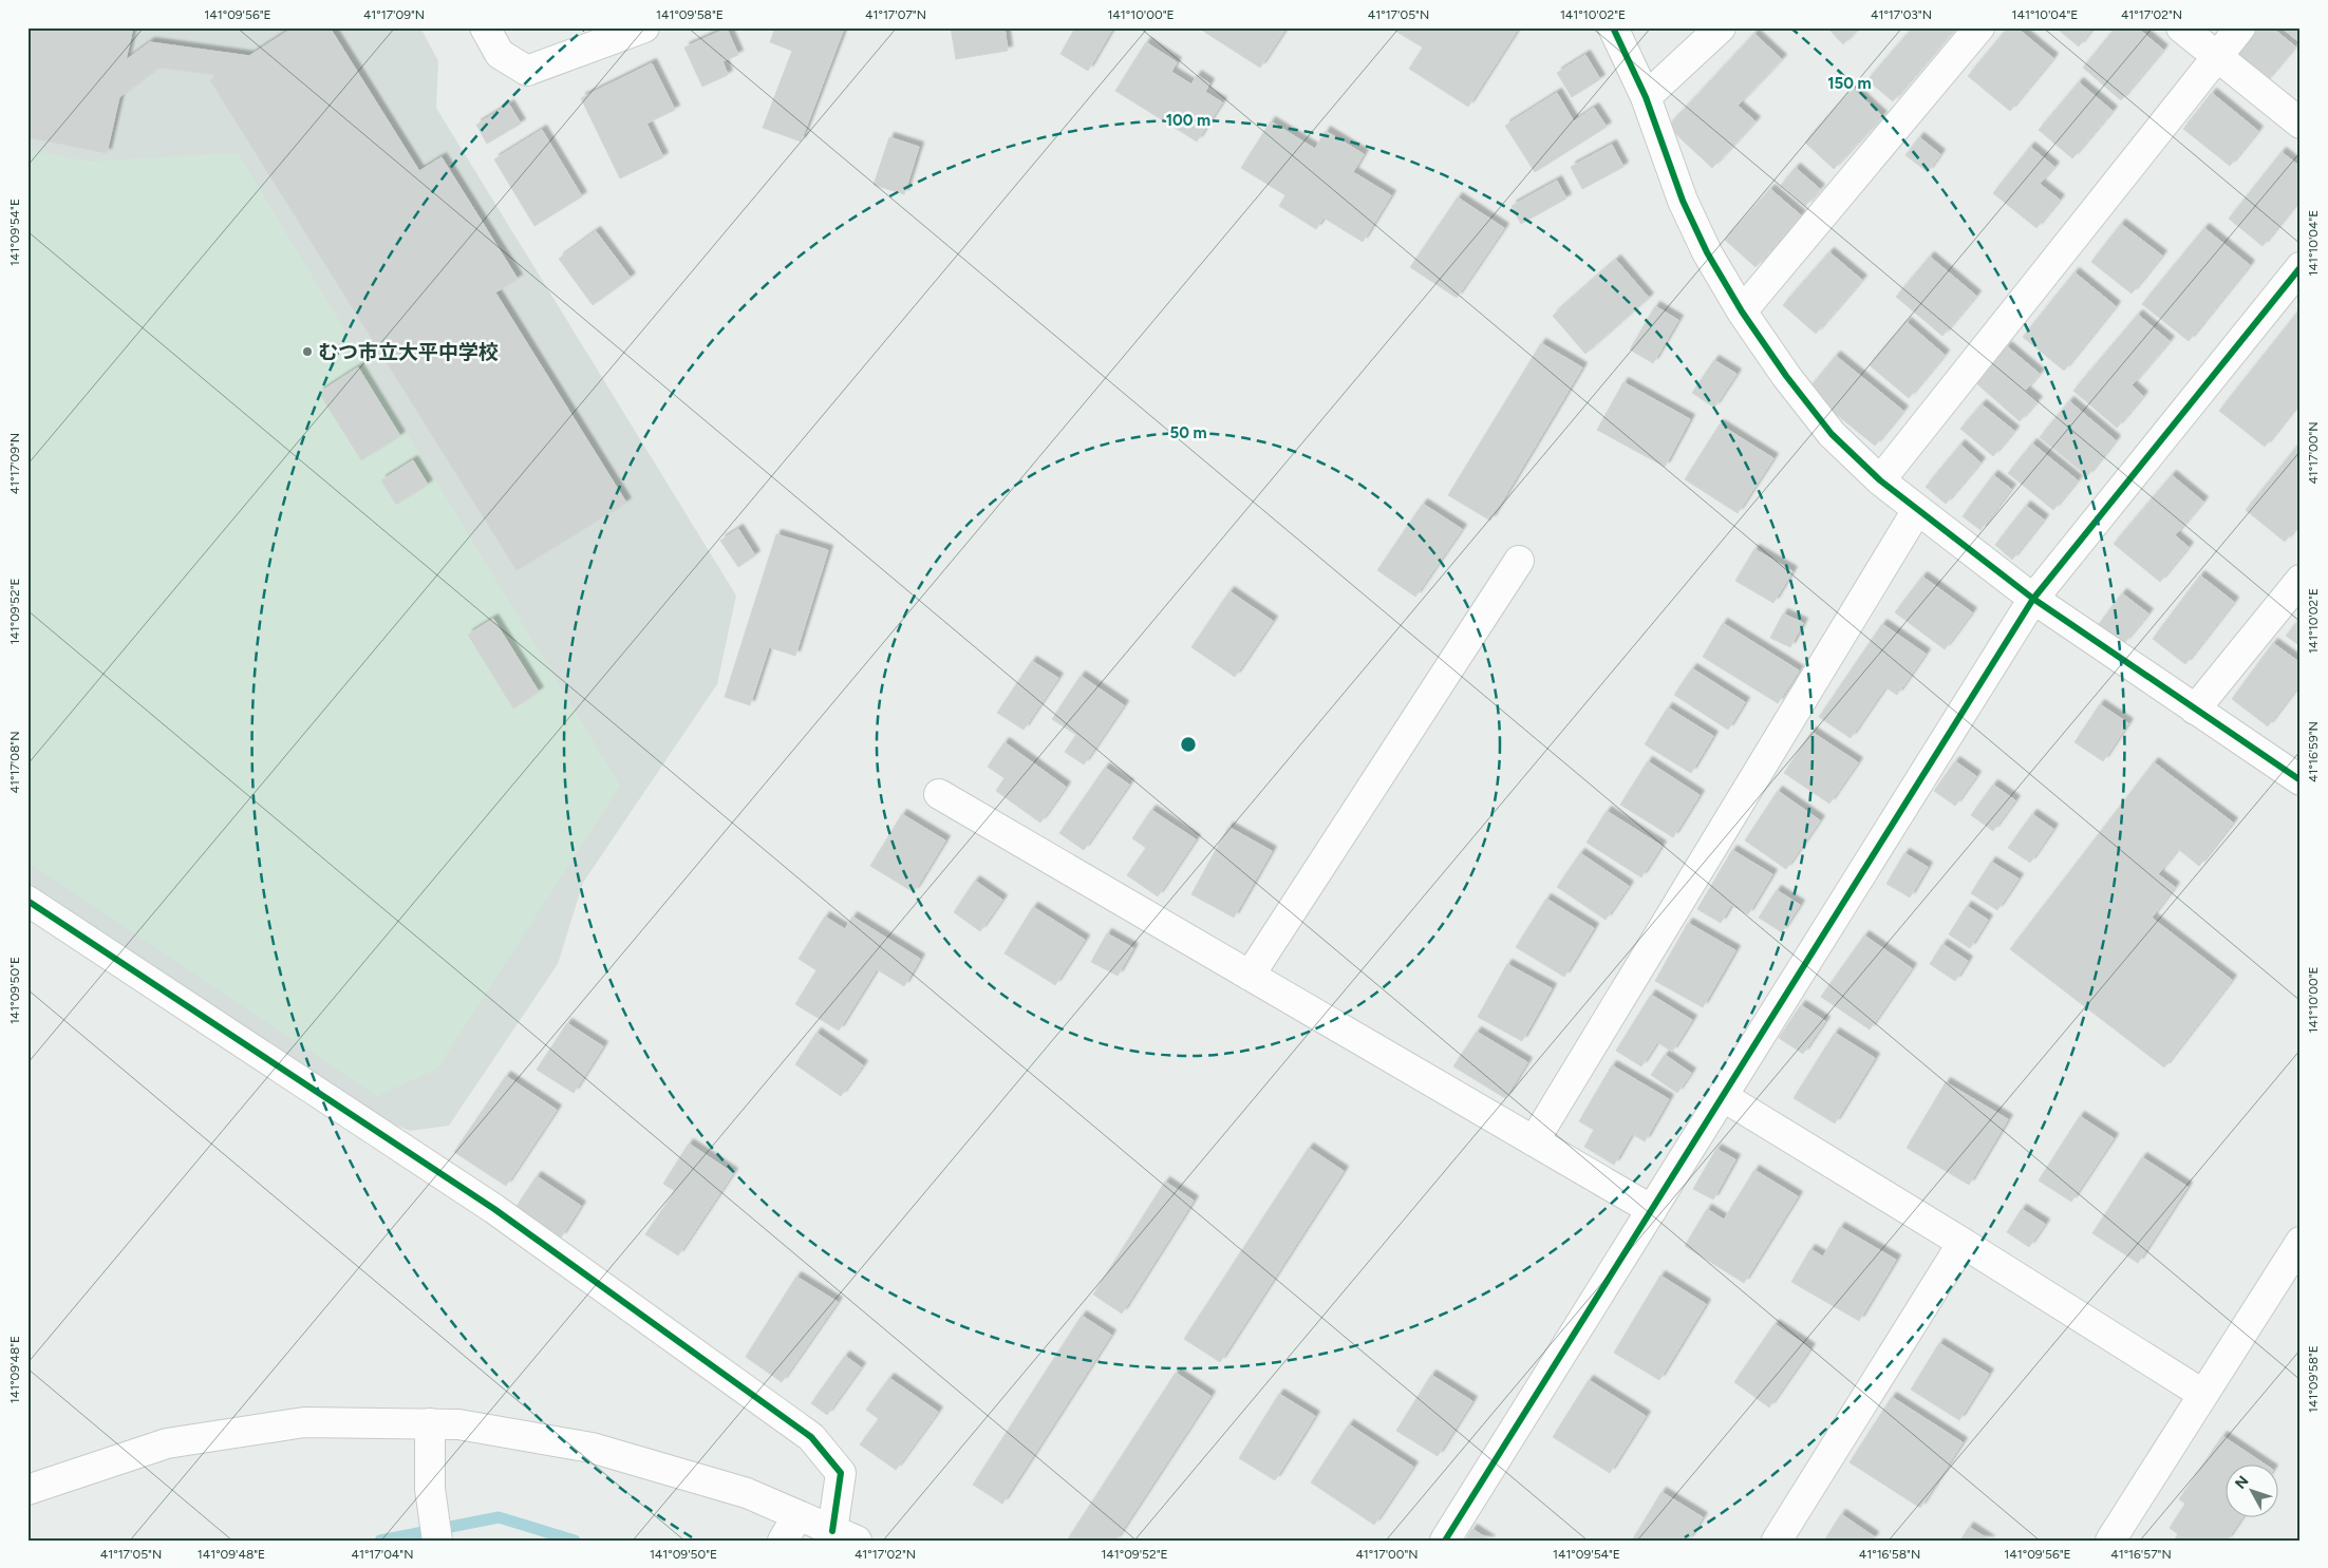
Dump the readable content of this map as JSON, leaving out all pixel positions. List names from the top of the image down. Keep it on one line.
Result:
{"places":["むつ市立大平中学校"],"north":"top left","coordinates":["141°09'56\"E","41°17'09\"N","141°09'58\"E","41°17'07\"N","141°10'00\"E","41°17'05\"N","141°10'02\"E","41°17'03\"N","141°10'04\"E","41°17'02\"N","141°09'54\"E","41°17'00\"N","141°09'52\"E","41°16'59\"N","41°17'08\"N","141°09'50\"E","141°09'48\"E","41°17'04\"N","41°16'58\"N","41°16'57\"N"],"rings":["150 m","100 m","50 m"]}
